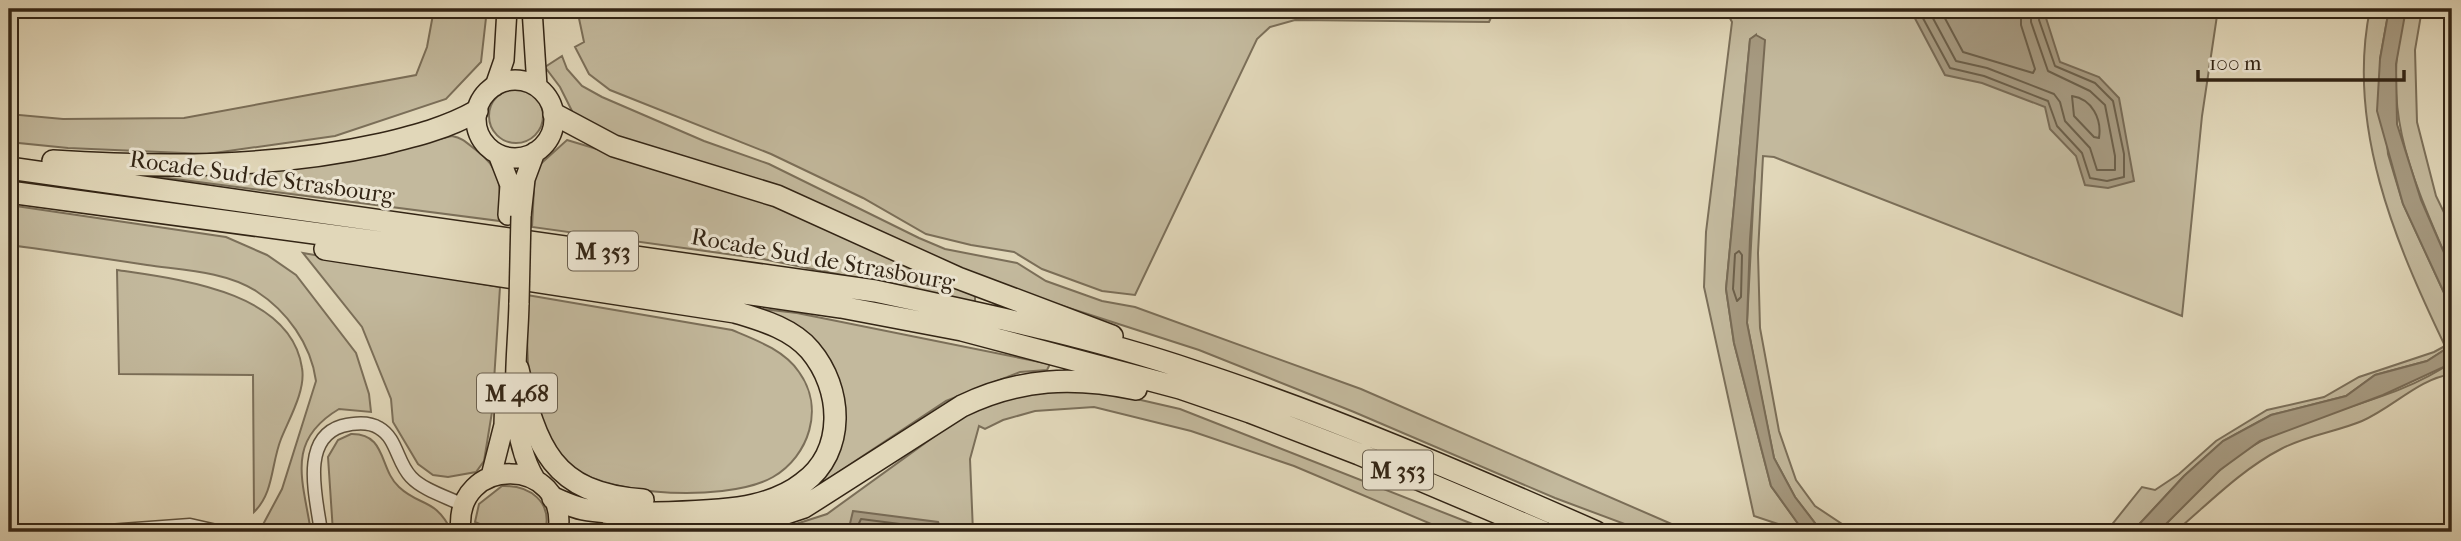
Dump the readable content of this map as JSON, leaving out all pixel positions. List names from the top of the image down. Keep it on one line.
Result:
{"streets":{"highway":["Rocade Sud de Strasbourg","M 353"],"main road":["M 468"]},"scale_bar":"100 m"}
